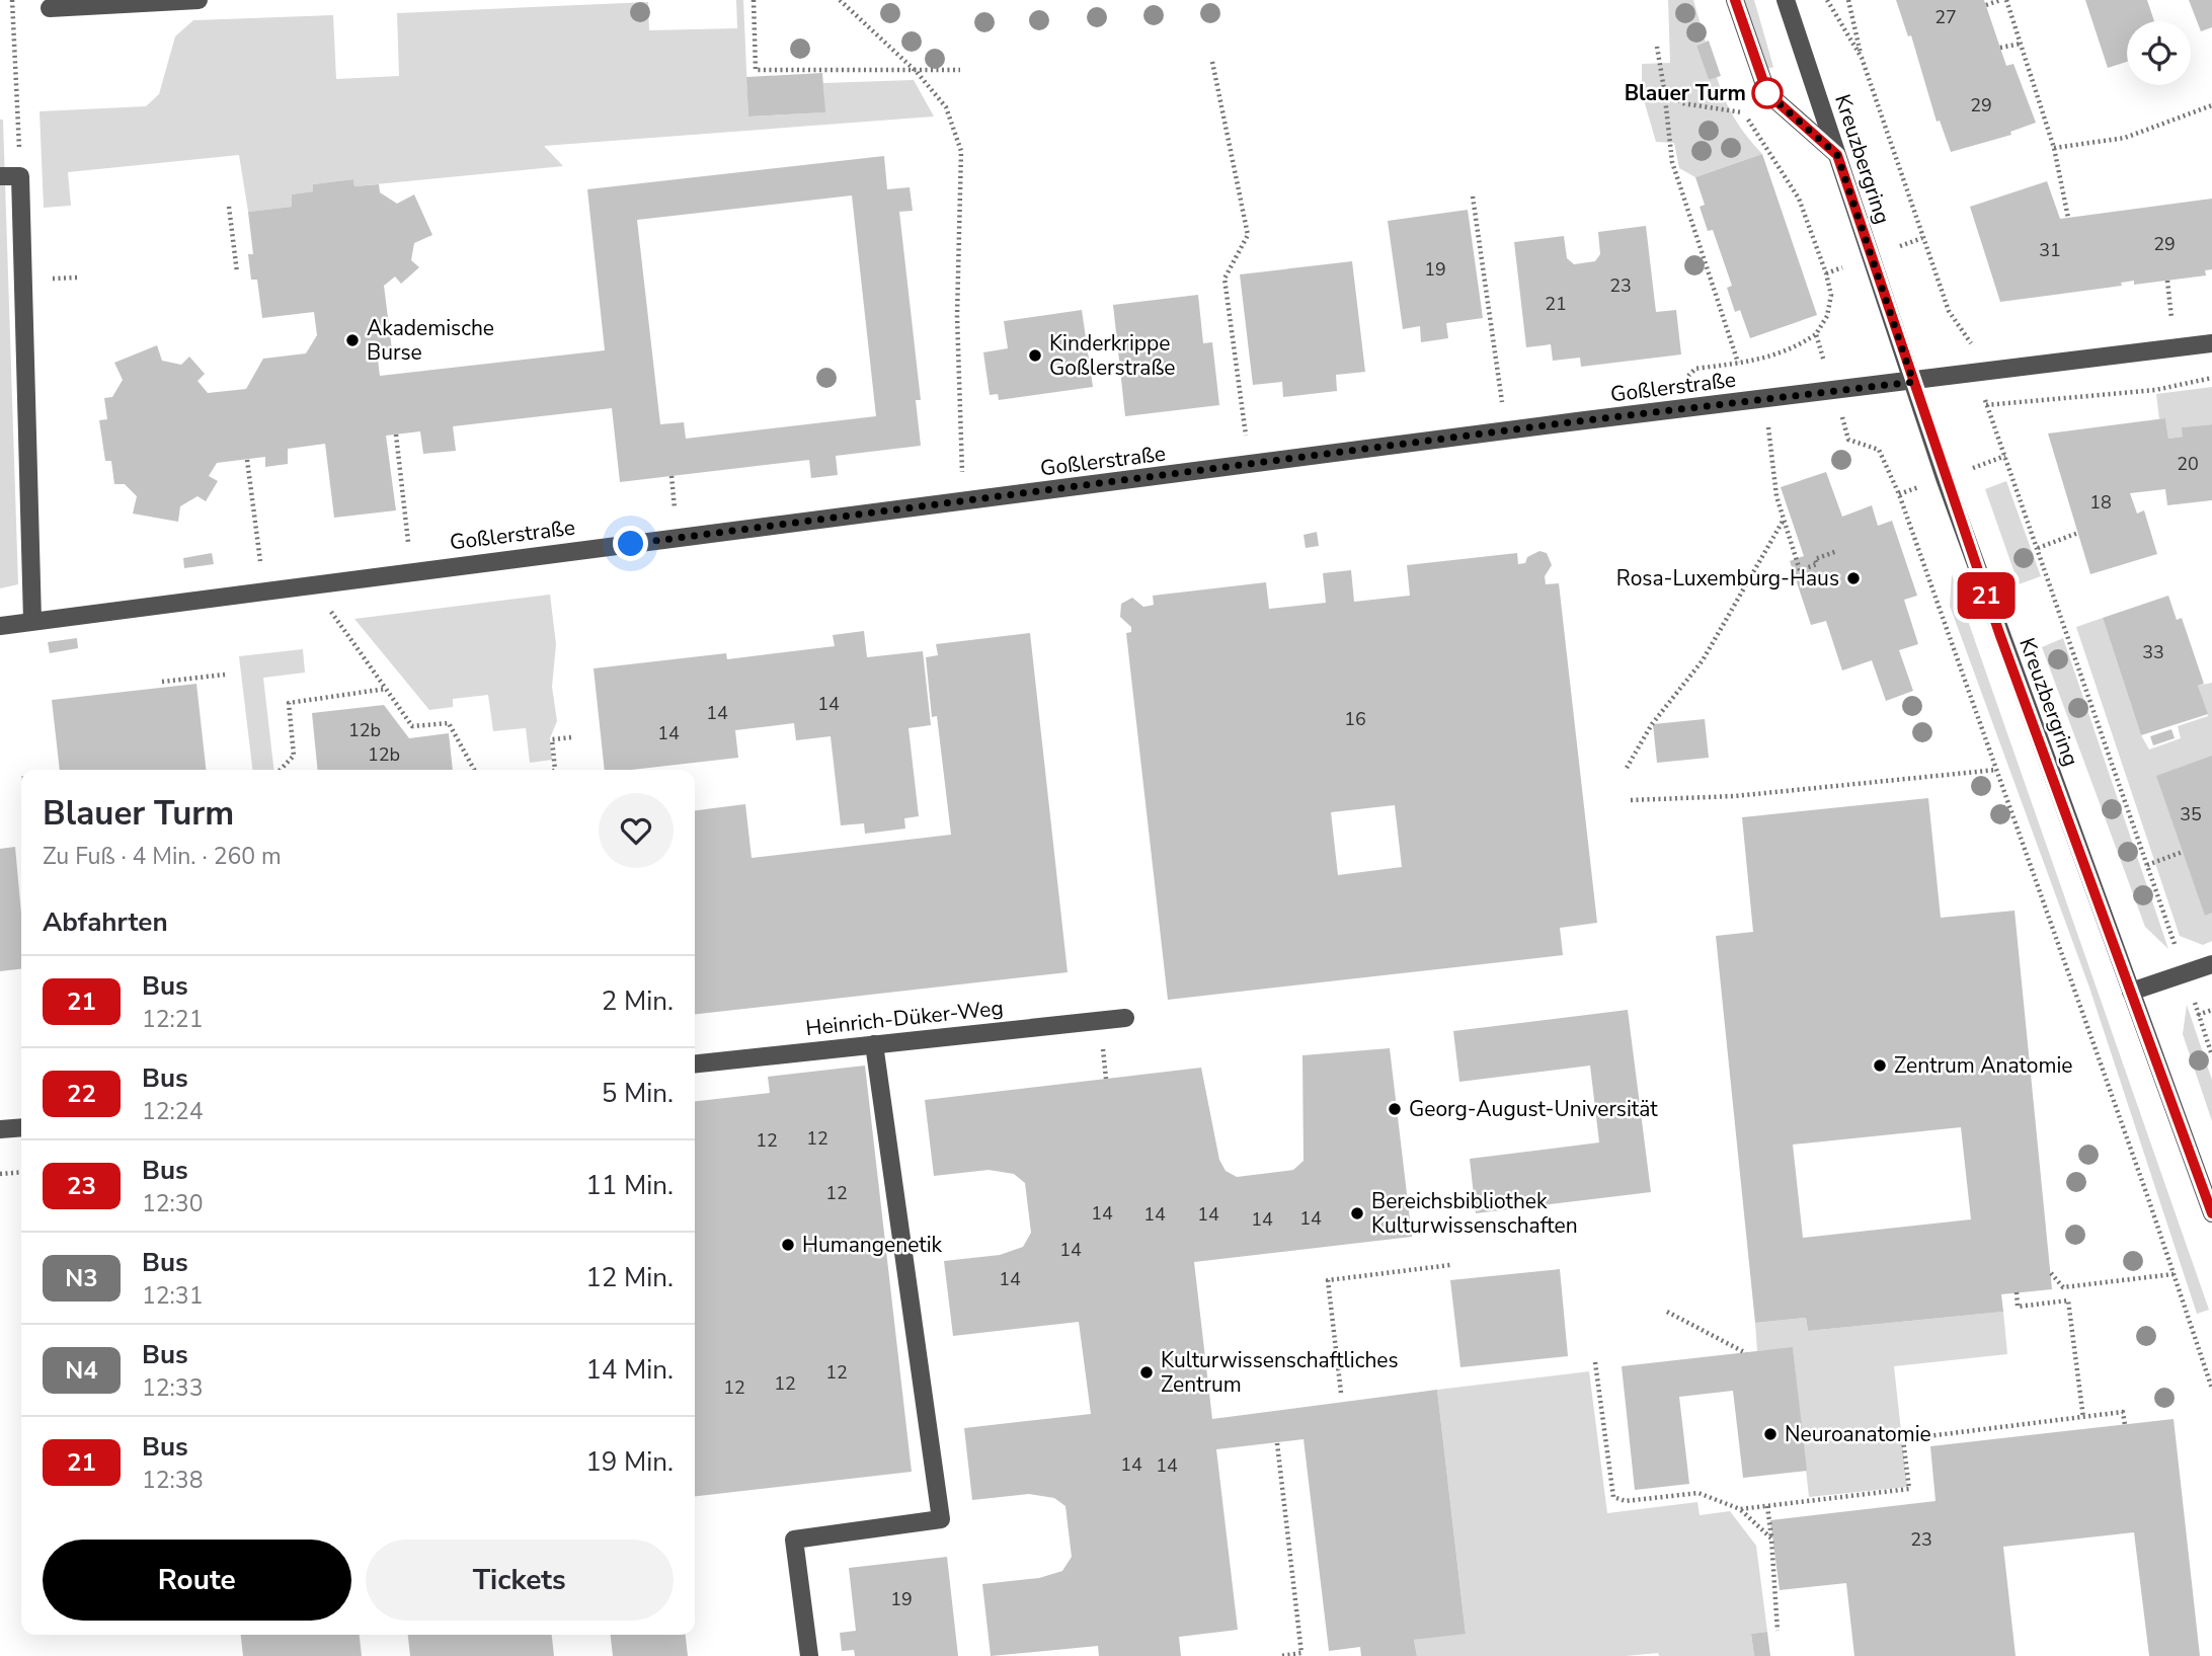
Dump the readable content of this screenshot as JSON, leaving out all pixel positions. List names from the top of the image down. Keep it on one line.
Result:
{"streets":{"street":["Kreuzbergring","Goßlerstraße","Heinrich-Düker-Weg"]},"crossings":[["Kreuzbergring","Goßlerstraße"]],"places":["Blauer Turm","Akademische Burse","Kinderkrippe Goßlerstraße","Rosa-Luxemburg-Haus","Zentrum Anatomie","Georg-August-Universität","Bereichsbibliothek Kulturwissenschaften","Humangenetik","Kulturwissenschaftliches Zentrum","Neuroanatomie"],"lines":["bus line 21"],"house_numbers":["27","29","29","31","19","23","21","20","18","33","14","14","16","12b","14","12b","35","12","12","12","14","14","14","14","14","14","14","12","12","12","14","14","23","19"],"page":{"on_map":"21","heading":[["Blauer Turm","Zu Fuß · 4 Min. · 260 m"],"Abfahrten"],"list":[{"mark":"21","name":"Bus","note":"12:21","value":"2 Min."},{"mark":"22","name":"Bus","note":"12:24","value":"5 Min."},{"mark":"23","name":"Bus","note":"12:30","value":"11 Min."},{"mark":"N3","name":"Bus","note":"12:31","value":"12 Min."},{"mark":"N4","name":"Bus","note":"12:33","value":"14 Min."},{"mark":"21","name":"Bus","note":"12:38","value":"19 Min."}],"buttons":["Route","Tickets"]}}
